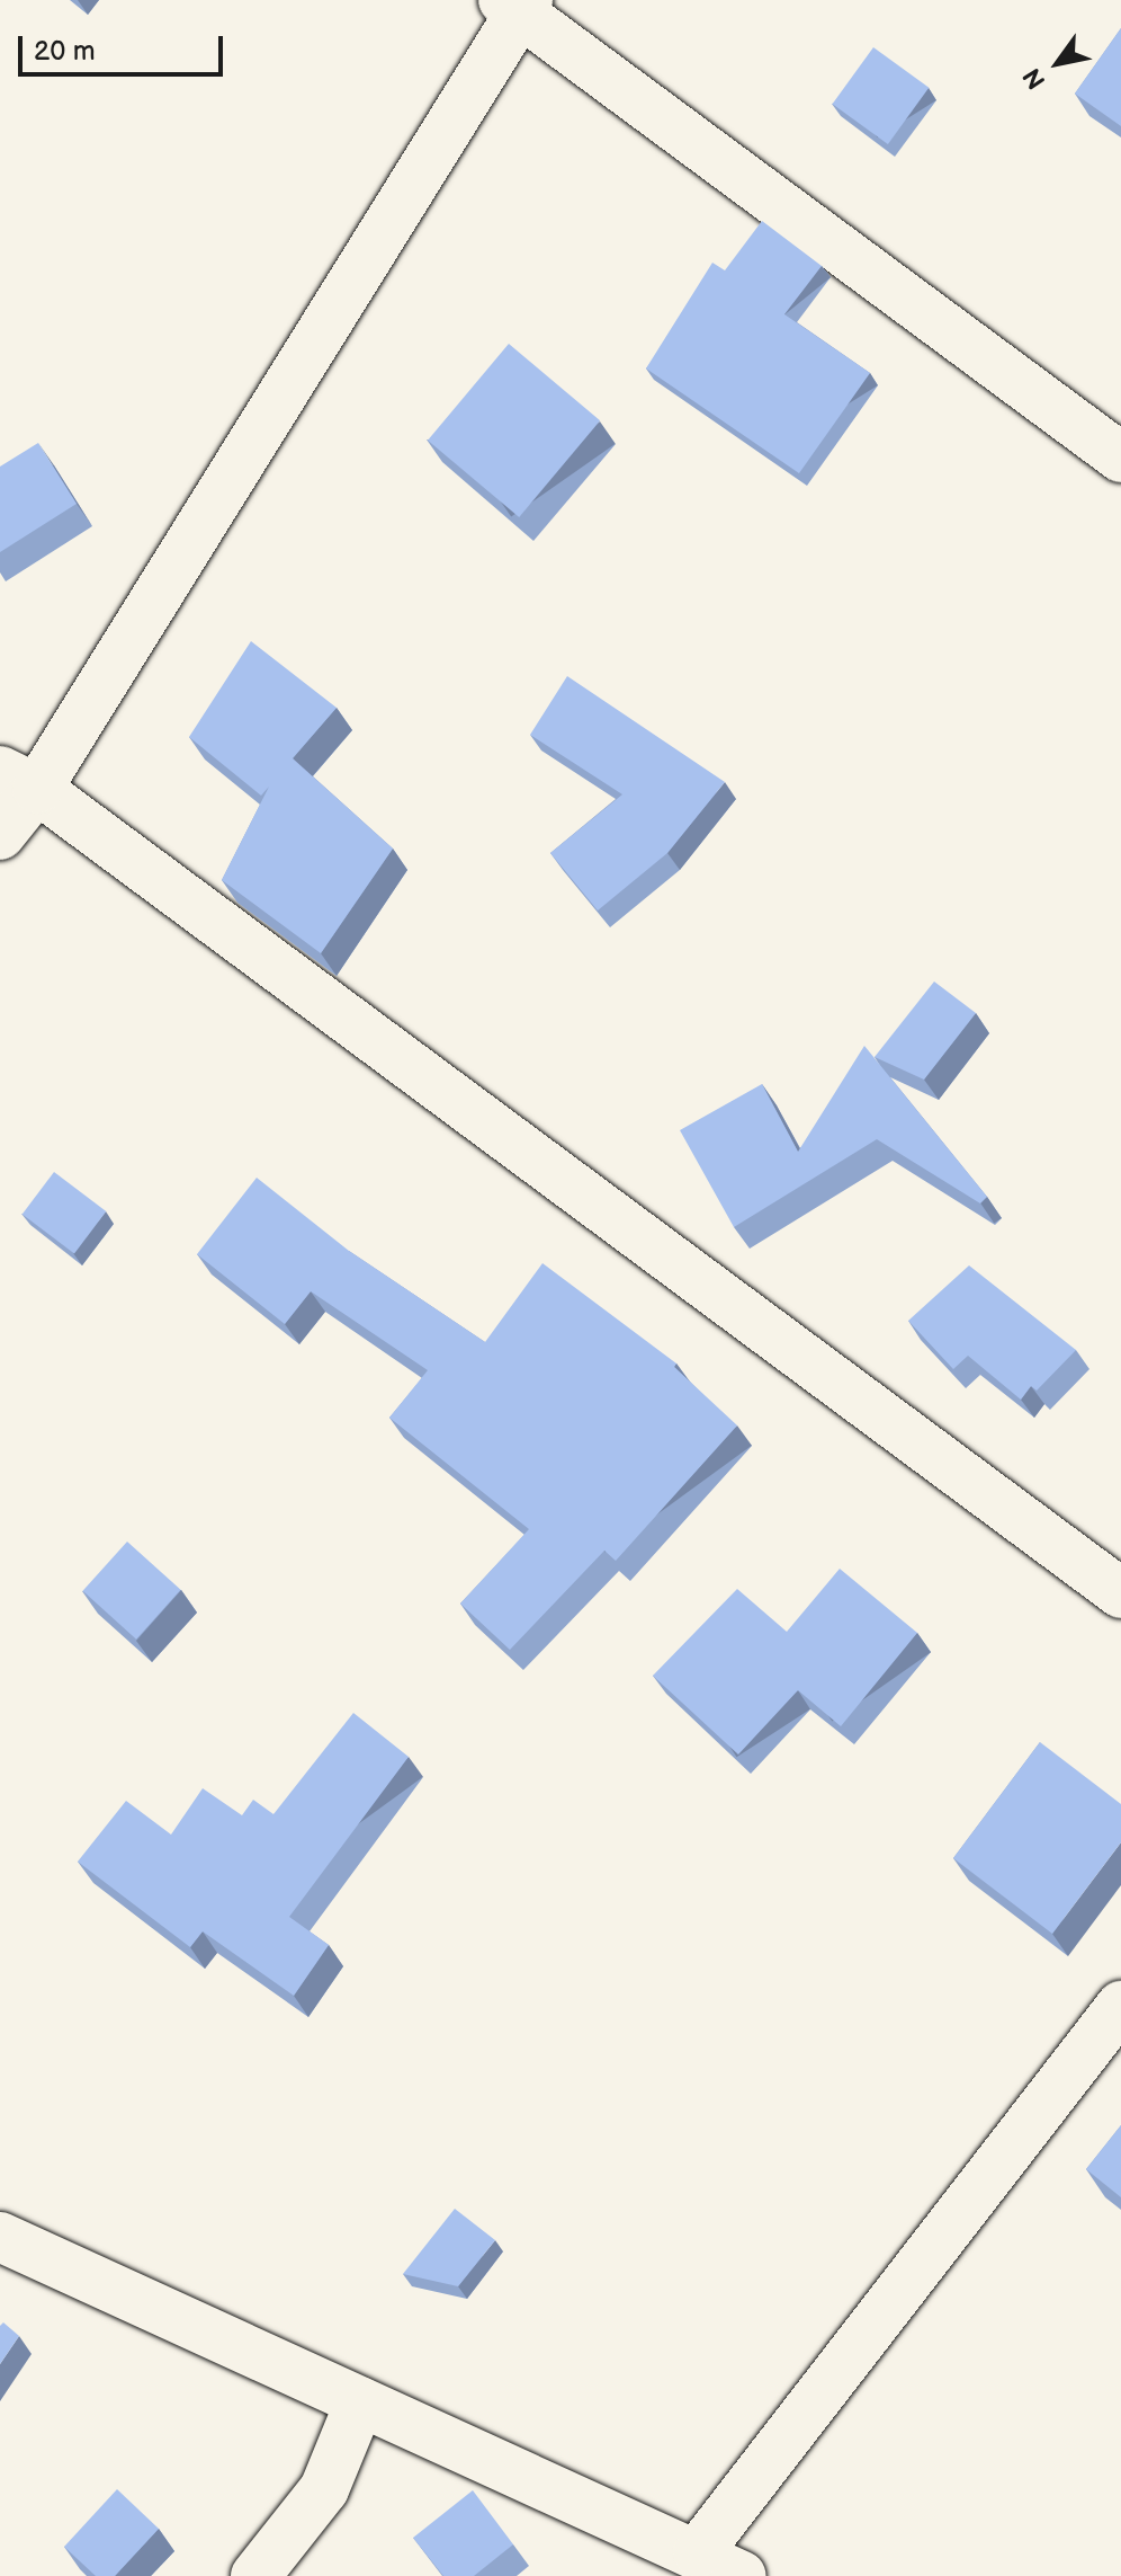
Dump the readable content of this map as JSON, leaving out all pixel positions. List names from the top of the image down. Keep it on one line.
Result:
{"scale_bar":"20 m","north":"bottom left"}
